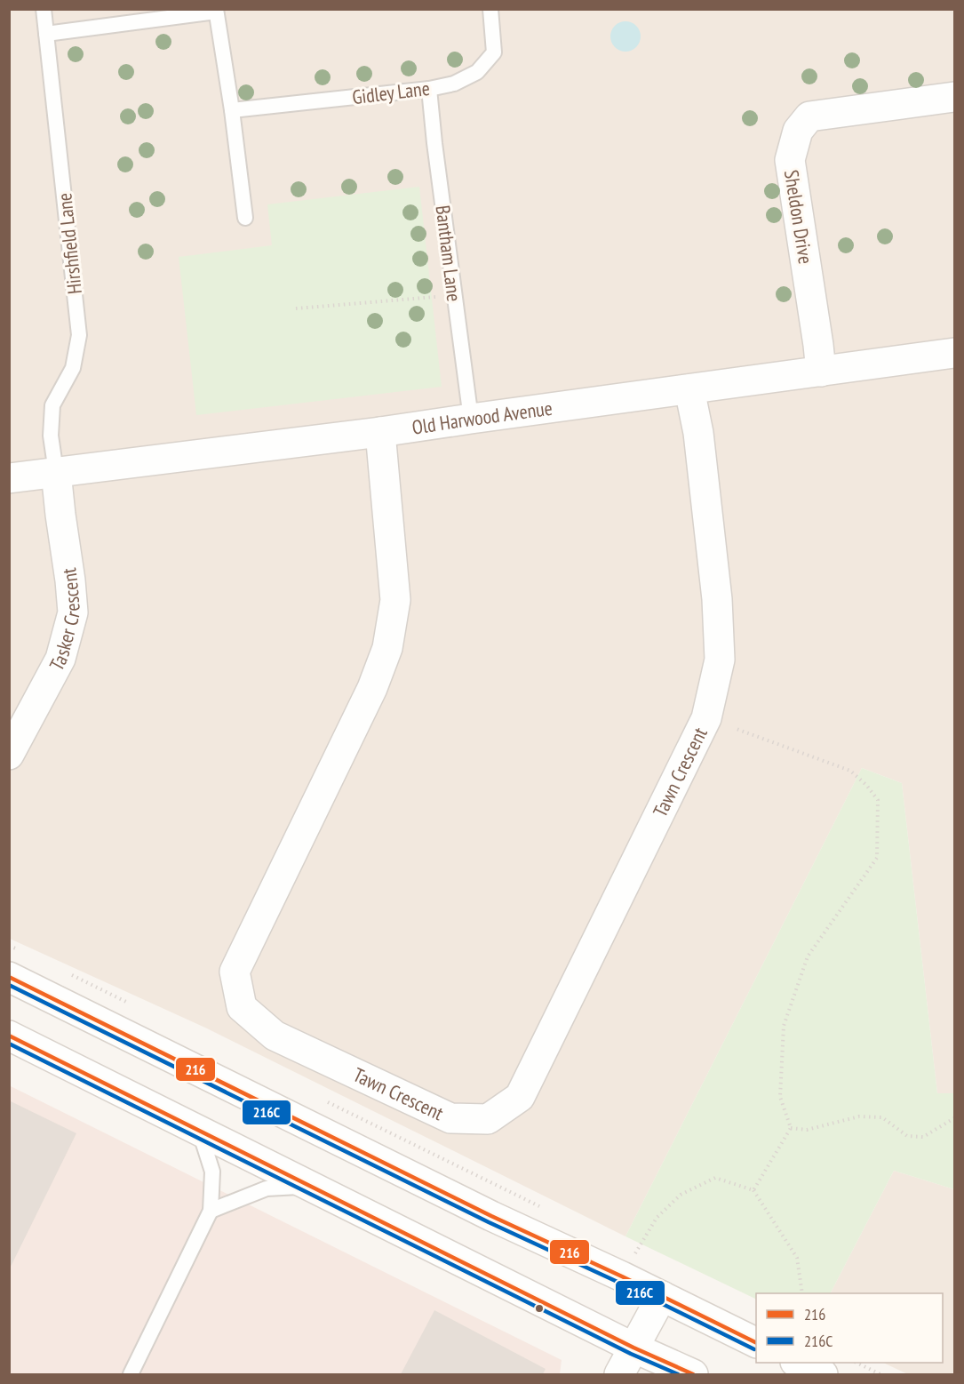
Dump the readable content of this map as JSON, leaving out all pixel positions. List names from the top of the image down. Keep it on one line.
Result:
{"streets":{"street":["Sheldon Drive","Old Harwood Avenue","Tasker Crescent","Tawn Crescent"],"lane":["Gidley Lane","Hirshfield Lane","Bantham Lane"]},"crossings":[["Gidley Lane","Bantham Lane"],["Sheldon Drive","Old Harwood Avenue"],["Hirshfield Lane","Old Harwood Avenue"],["Hirshfield Lane","Tasker Crescent"],["Bantham Lane","Old Harwood Avenue"],["Old Harwood Avenue","Tasker Crescent"],["Old Harwood Avenue","Tawn Crescent"]],"lines":["transit line 216","transit line 216C"],"legend":["216","216C"]}
